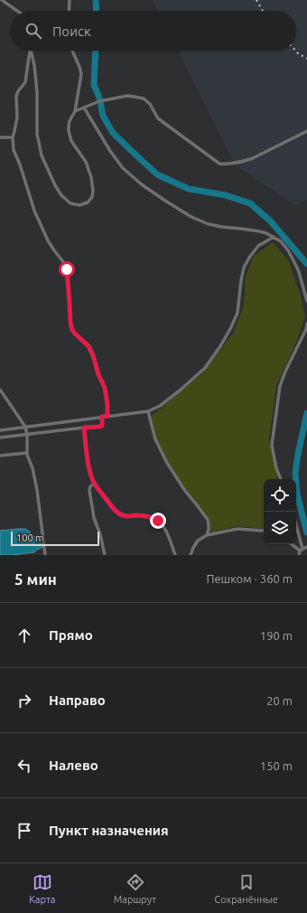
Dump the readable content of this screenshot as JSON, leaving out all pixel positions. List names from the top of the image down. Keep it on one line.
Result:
{"scale_bar":"100 m","page":{"search":"Поиск","scale":"100 m","heading":["5 мин","Пешком · 360 m"],"list":[["Прямо","190 m"],["Направо","20 m"],["Налево","150 m"],"Пункт назначения"],"nav":["Карта","Маршрут","Сохранённые"]}}
